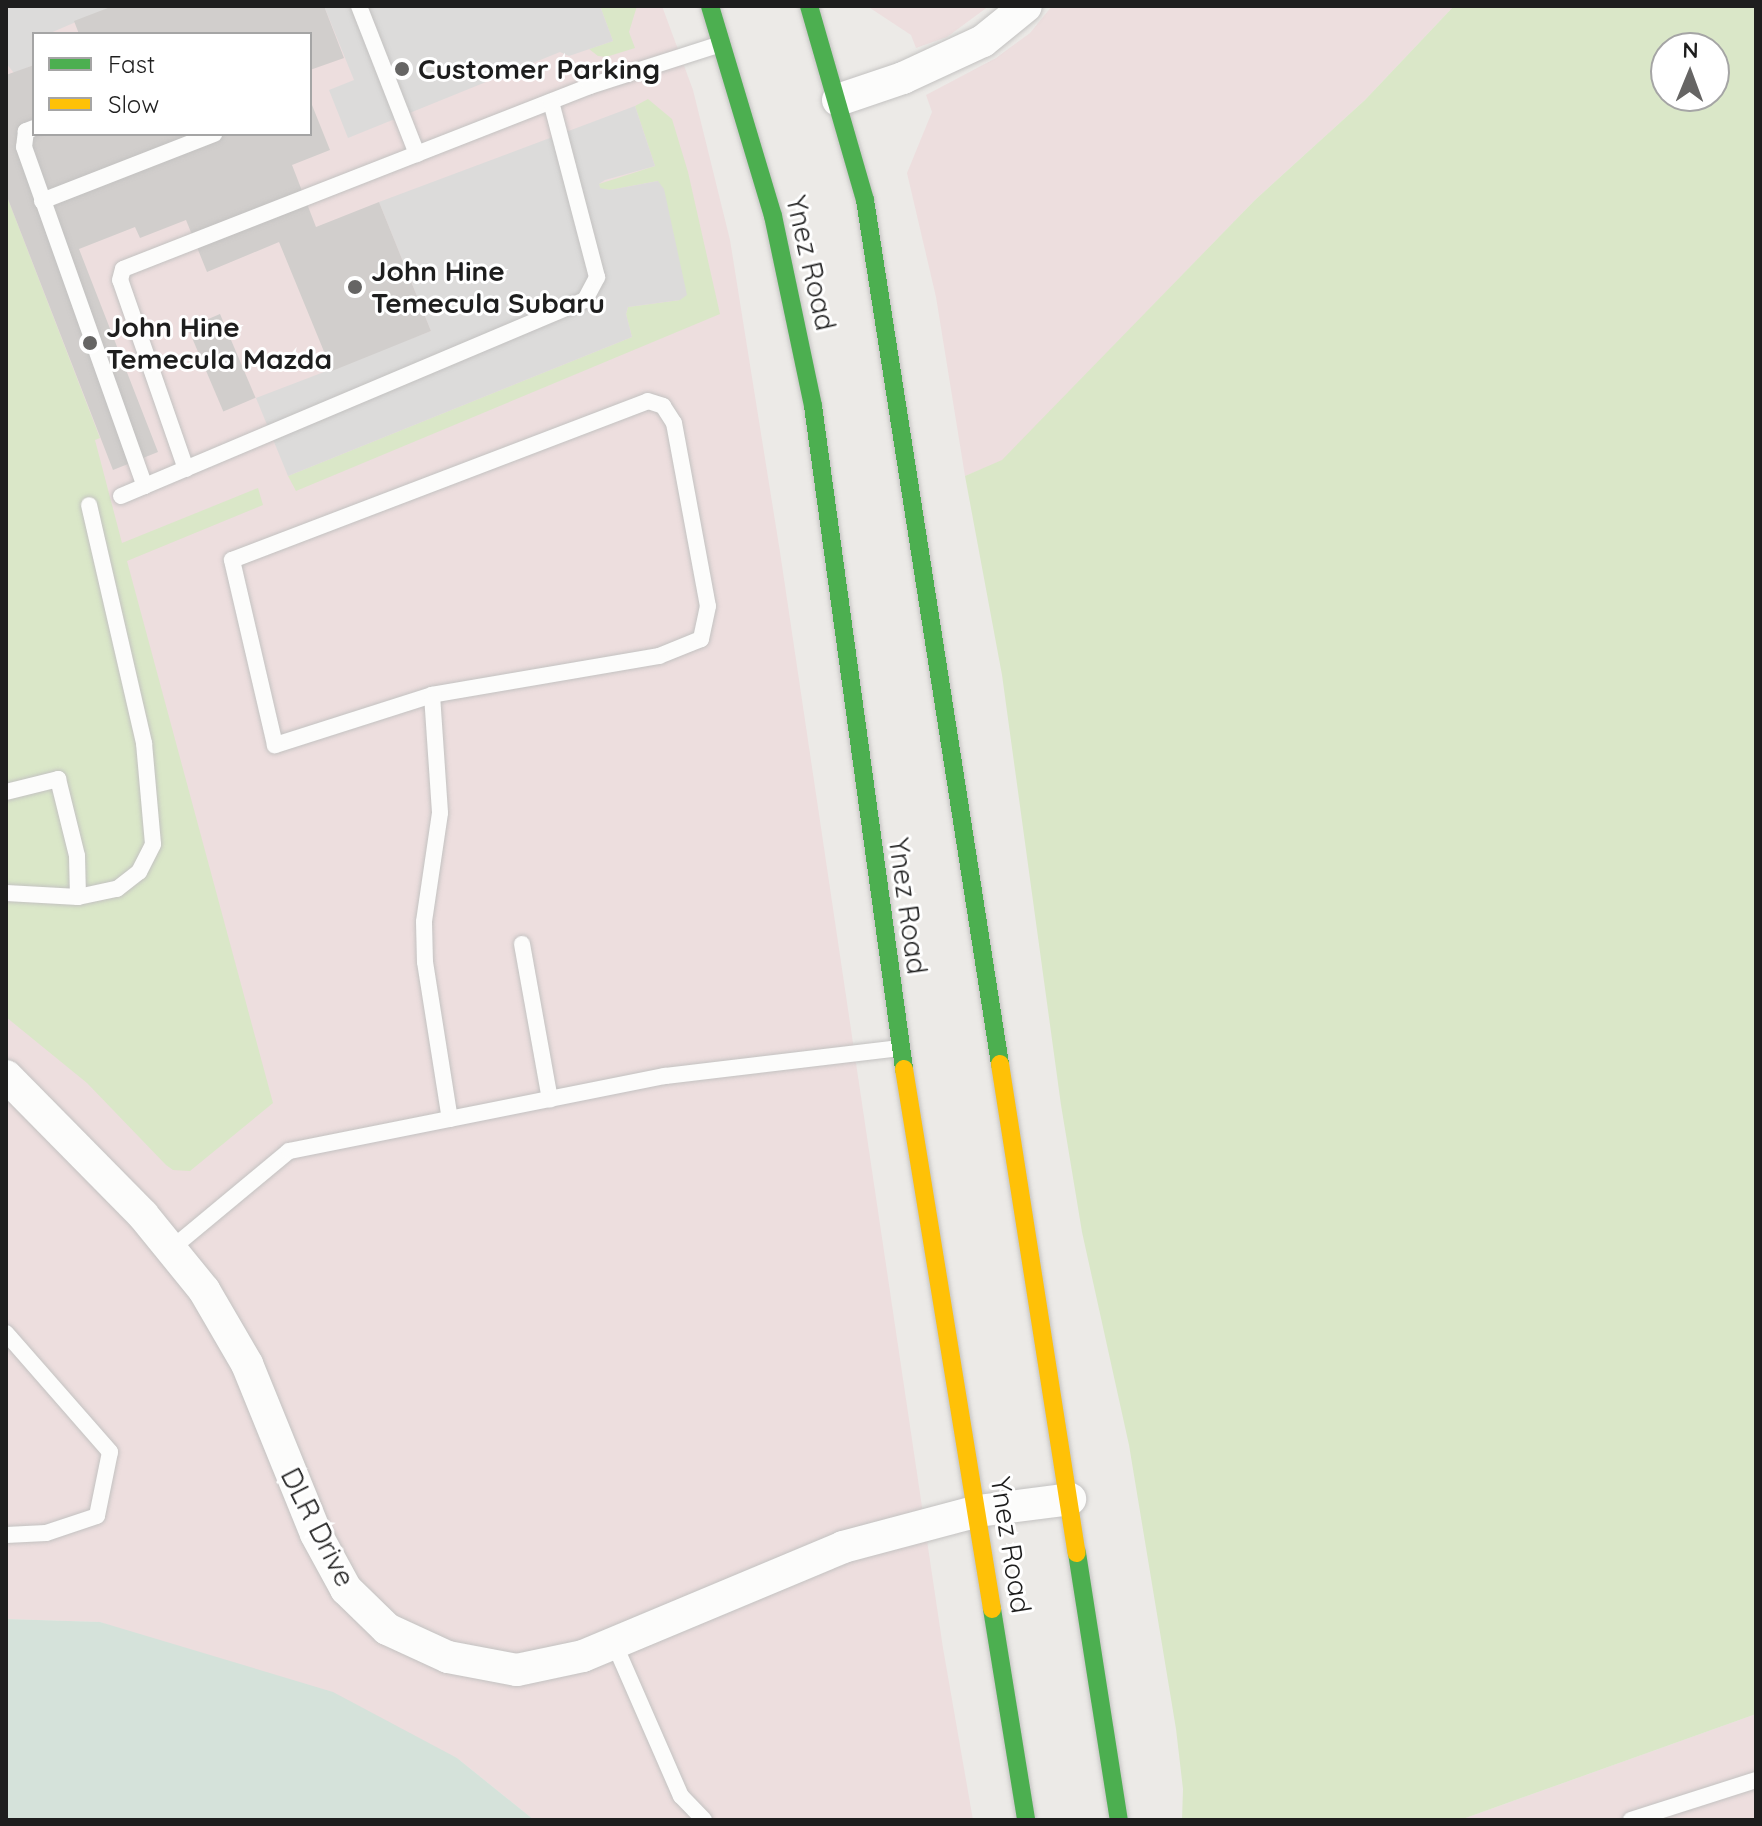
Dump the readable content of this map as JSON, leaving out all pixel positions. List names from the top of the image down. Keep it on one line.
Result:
{"streets":{"main road":["Ynez Road"],"street":["DLR Drive"]},"crossings":[["Ynez Road","DLR Drive"]],"places":["Customer Parking","John Hine Temecula Subaru","John Hine Temecula Mazda"],"legend":["Fast","Slow"],"north":"top"}
